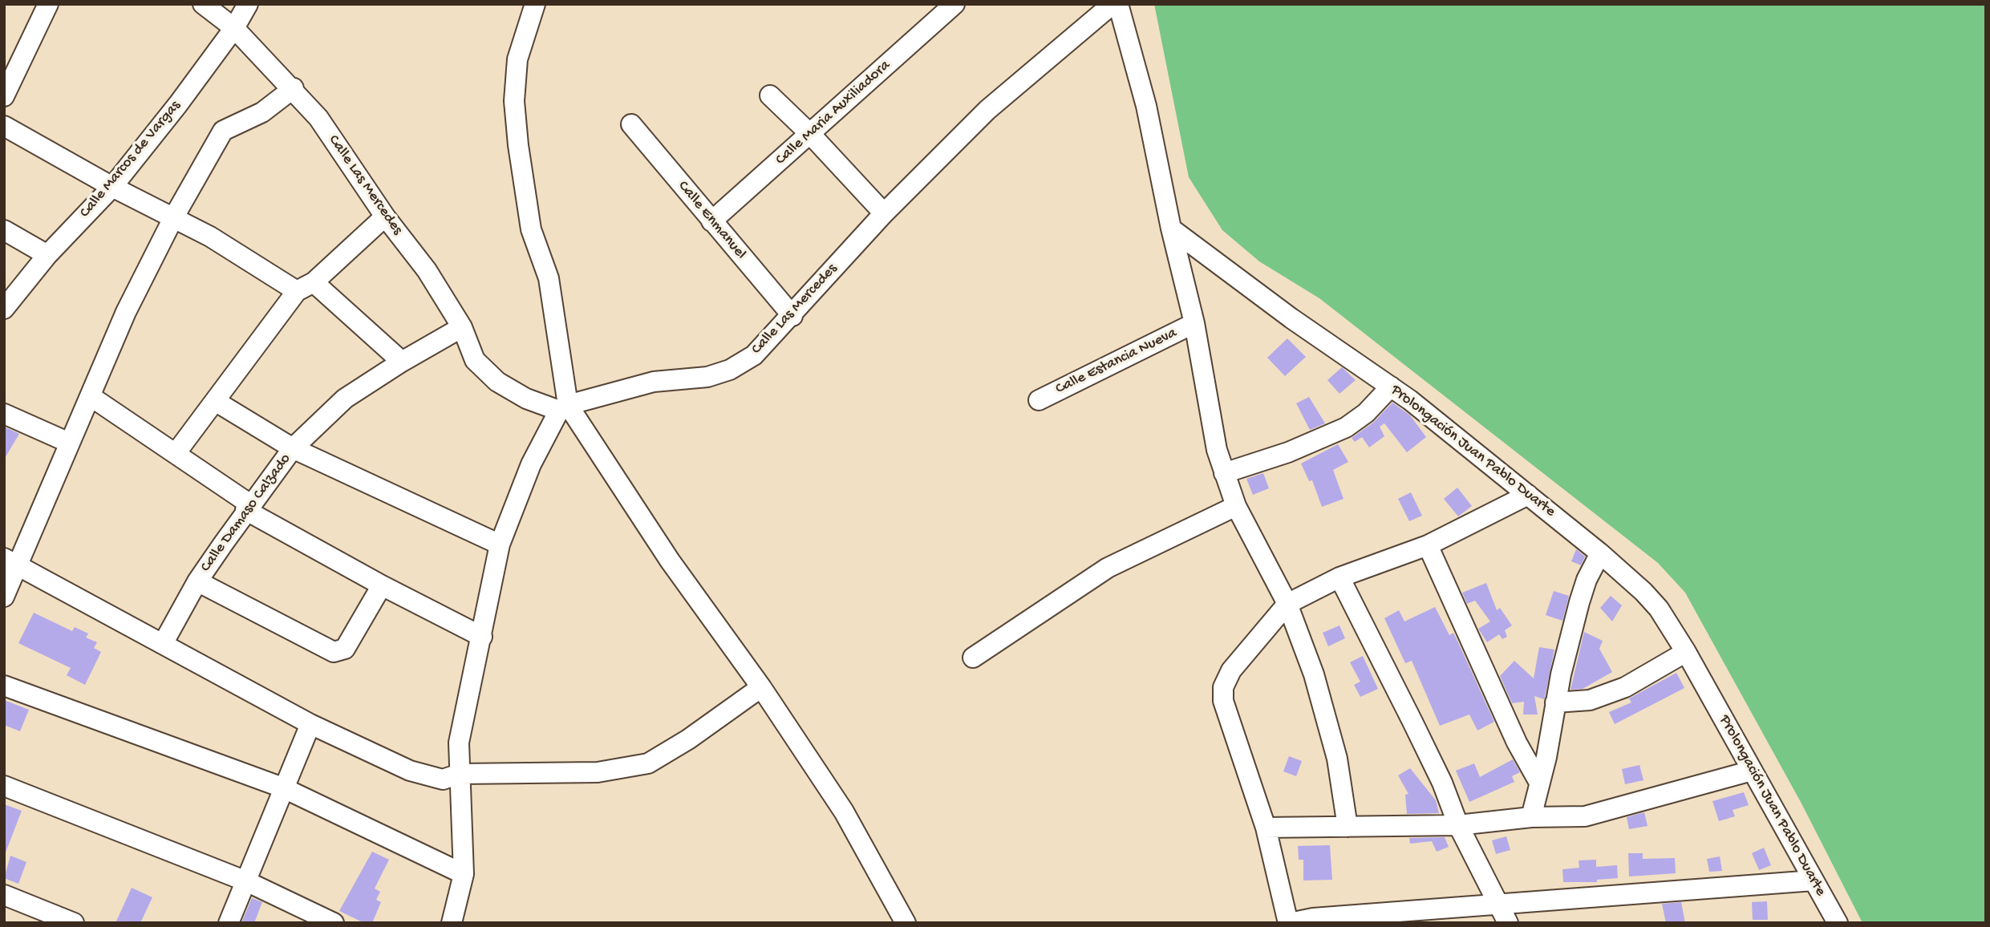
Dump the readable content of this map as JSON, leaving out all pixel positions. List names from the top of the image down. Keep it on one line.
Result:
{"streets":{"street":["Calle Maria Auxiliadora","Calle Marcos de Vargas","Calle Las Mercedes","Calle Enmanuel","Calle Estancia Nueva","Prolongación Juan Pablo Duarte","Calle Damaso Calzado"]},"crossings":[["Calle Maria Auxiliadora","Calle Enmanuel"],["Calle Marcos de Vargas","Calle Las Mercedes"],["Calle Las Mercedes","Calle Enmanuel"],["Calle Las Mercedes","Calle Damaso Calzado"]]}
